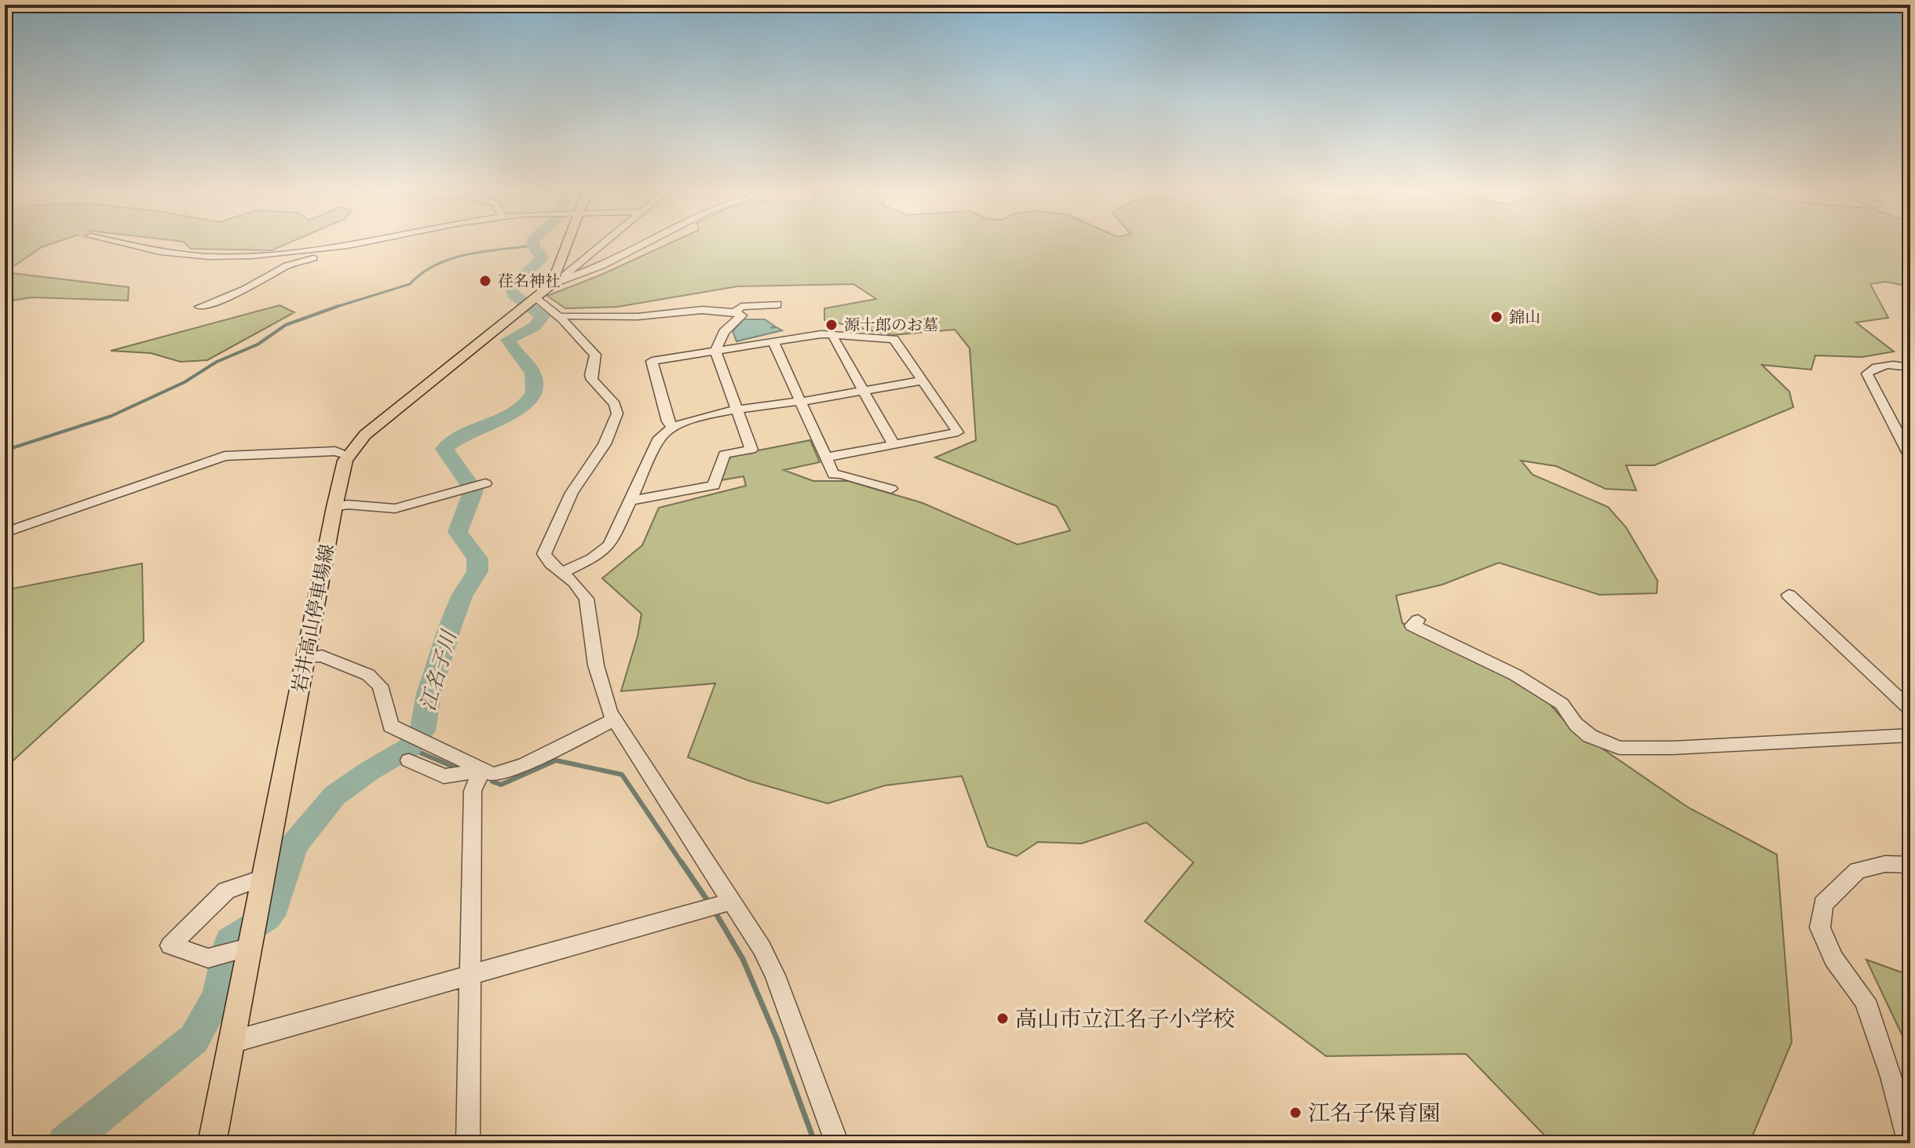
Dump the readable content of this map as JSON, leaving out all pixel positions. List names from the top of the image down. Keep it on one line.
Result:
{"streets":{"main road":["岩井高山停車場線"]},"water":["江名子川"],"places":["荏名神社","錦山","源十郎のお墓","高山市立江名子小学校","江名子保育園"]}
